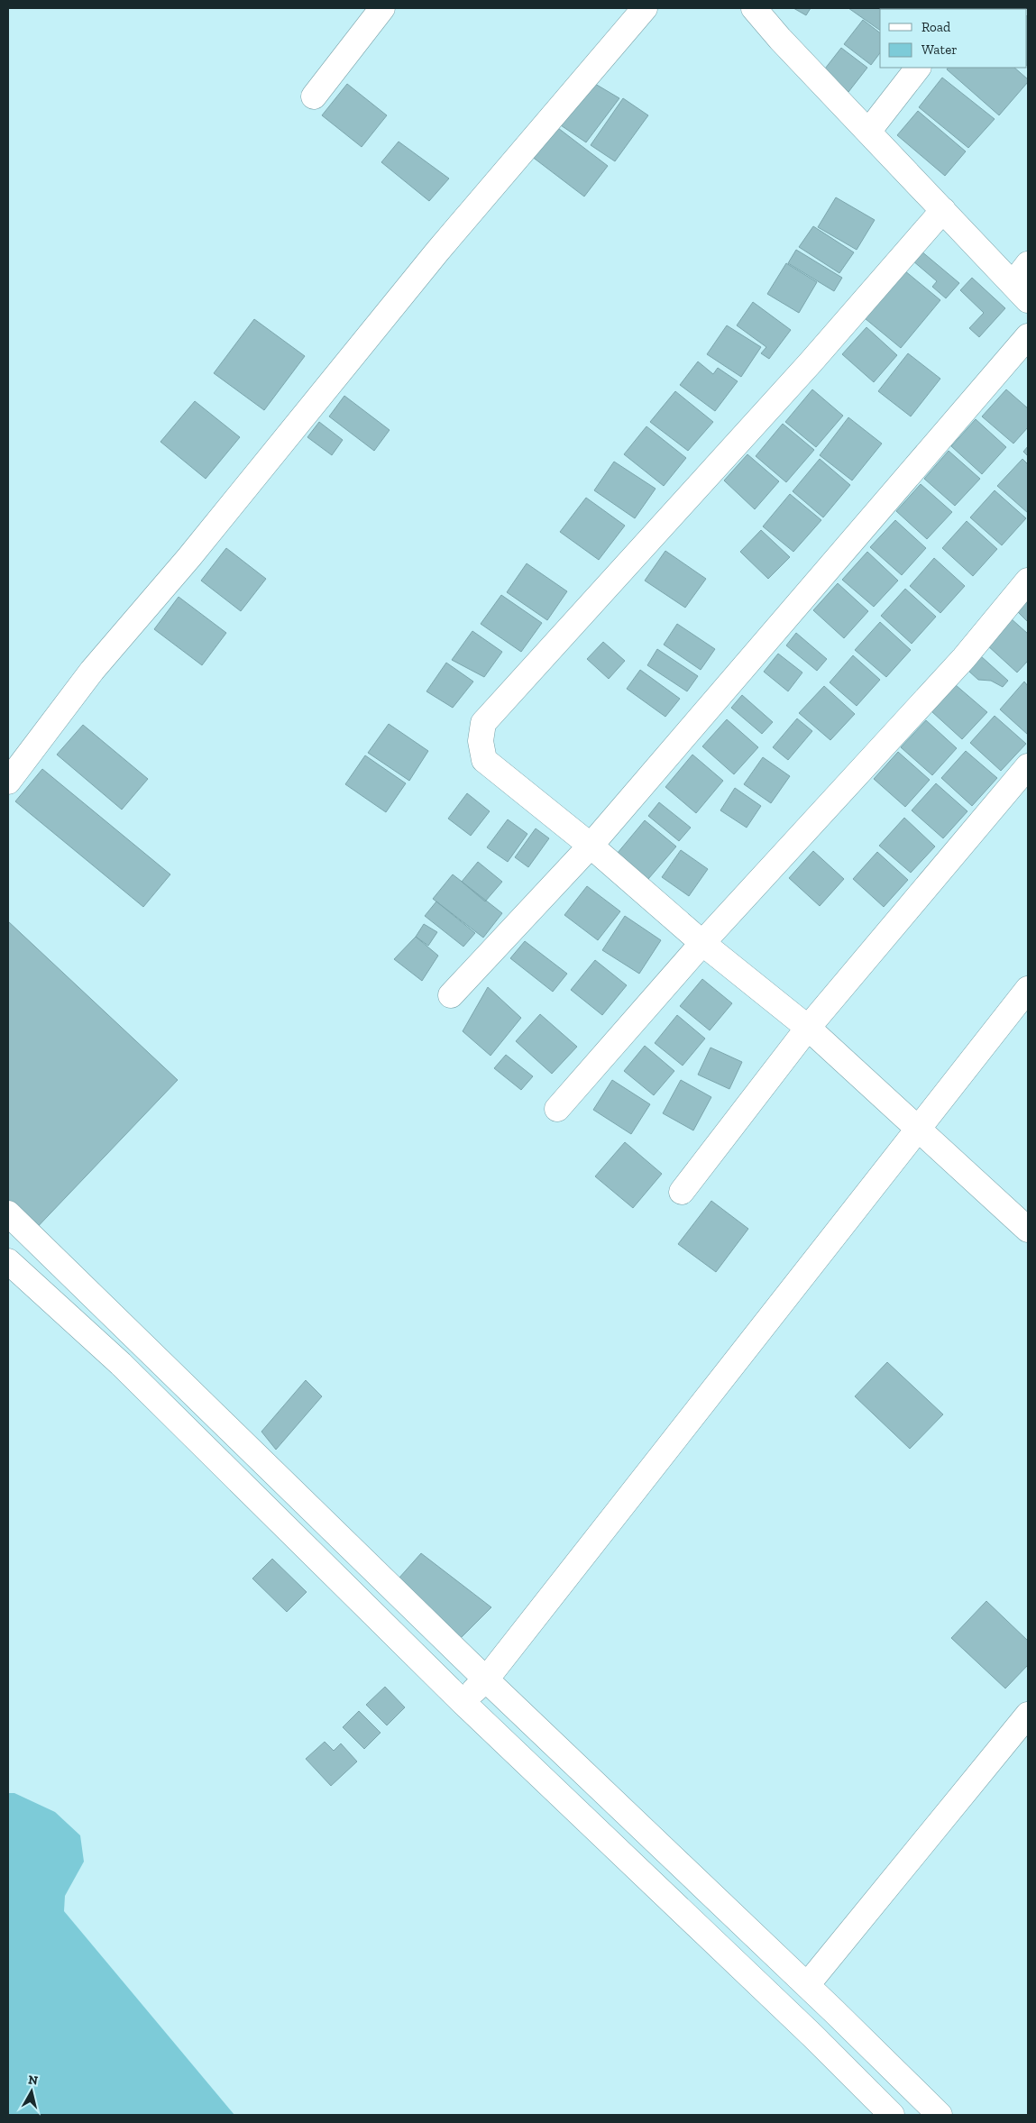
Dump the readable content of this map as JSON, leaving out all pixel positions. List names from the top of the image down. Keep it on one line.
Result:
{"legend":["Road","Water"],"north":"top"}
